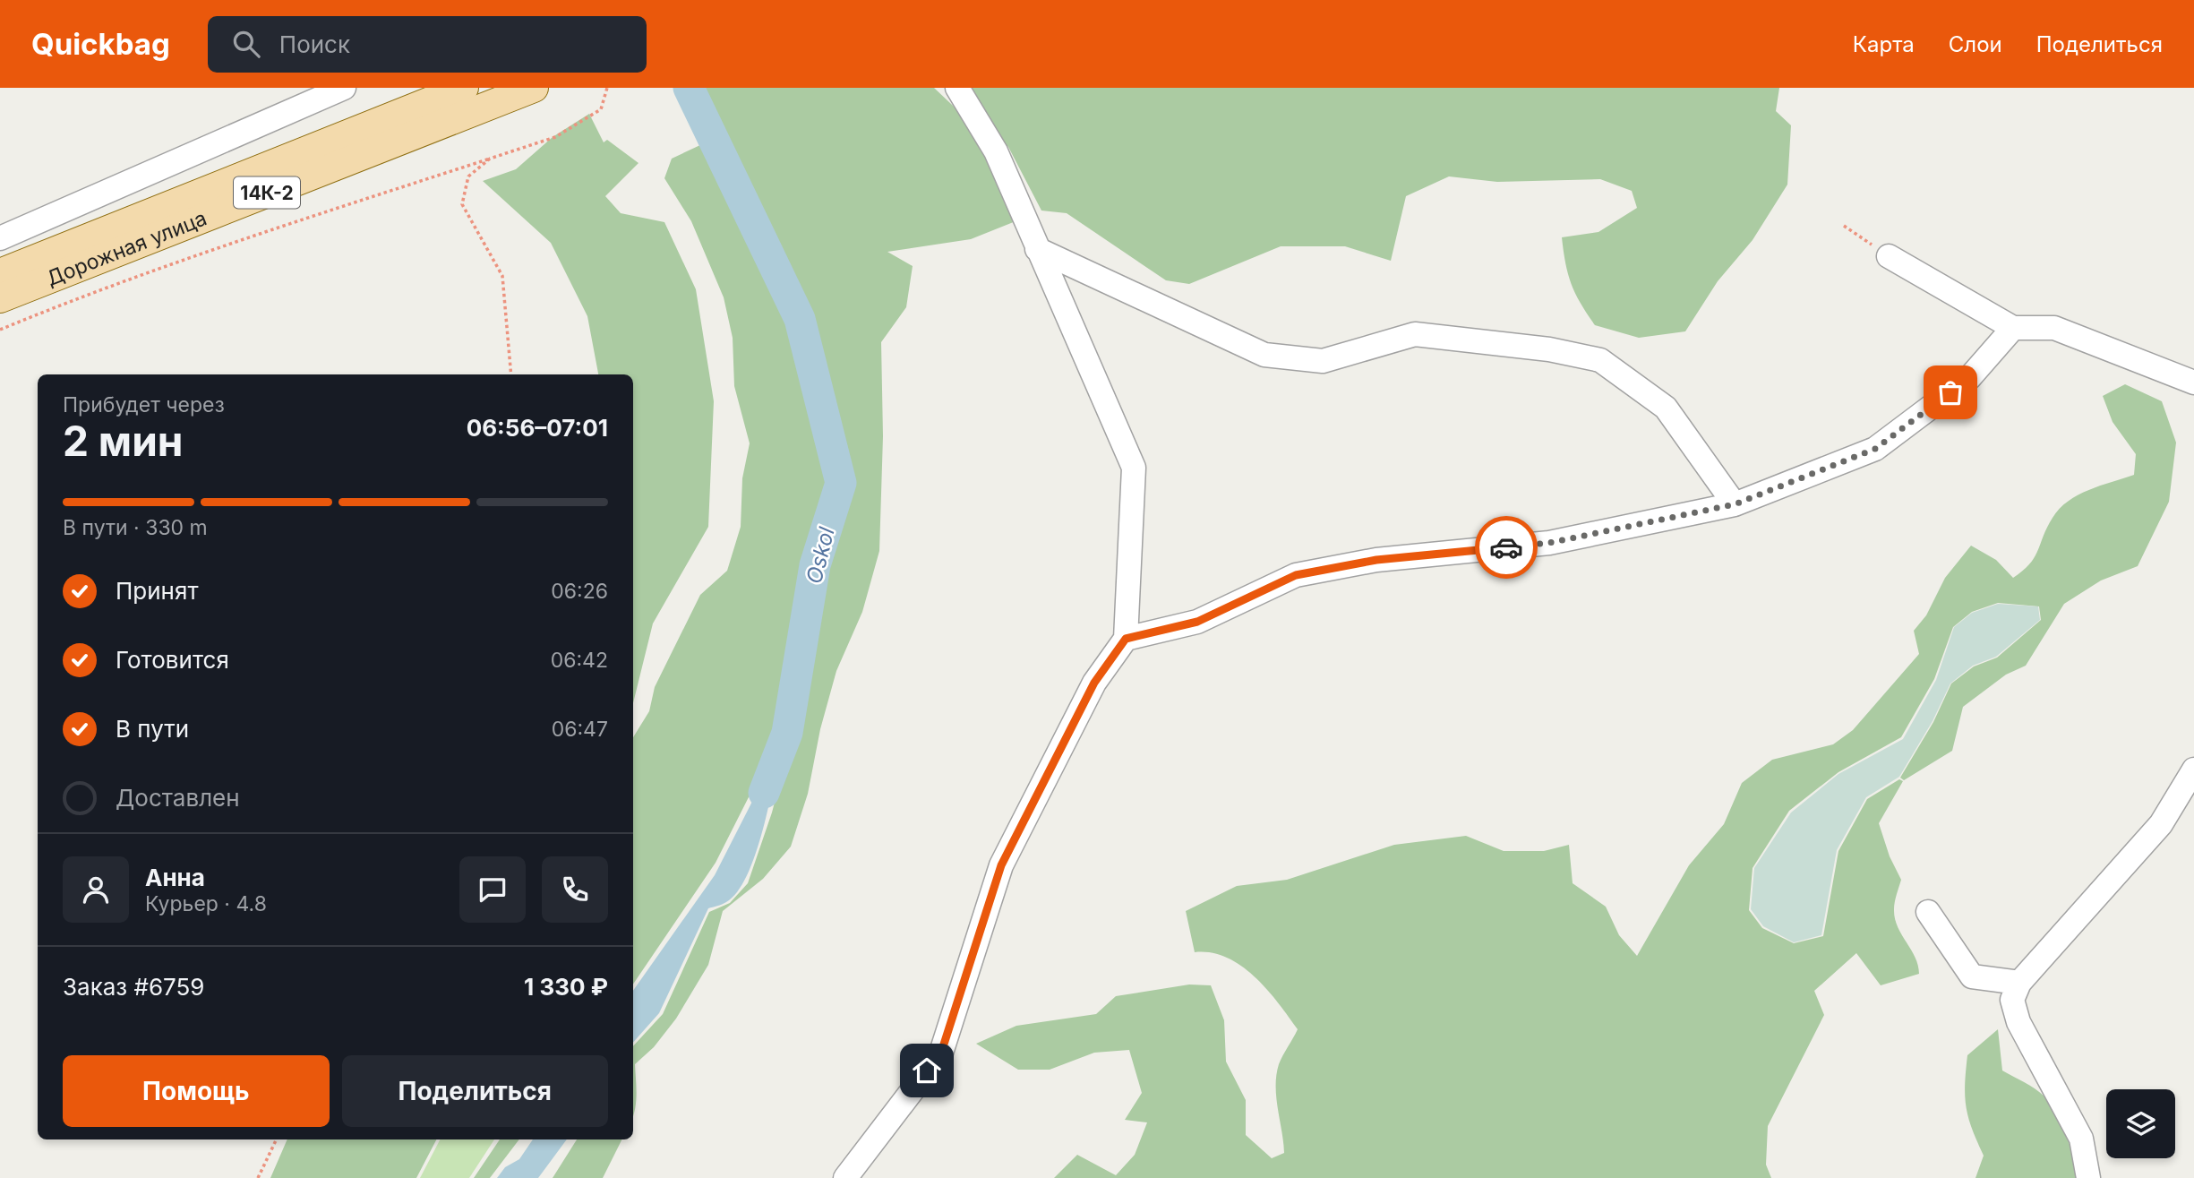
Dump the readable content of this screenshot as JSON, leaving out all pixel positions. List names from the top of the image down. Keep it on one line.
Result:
{"streets":{"main road":["14К-2","Дорожная улица"]},"water":["Oskol"],"page":{"header":"Quickbag","search":"Поиск","nav":["Карта","Слои","Поделиться"],"heading":["2 мин","Прибудет через","06:56–07:01"],"panel":["Анна","Курьер · 4.8","Заказ #6759","1 330 ₽"],"bar":"В пути · 330 m","list":[["Принят","06:26"],["Готовится","06:42"],["В пути","06:47"],"Доставлен"],"buttons":["Помощь","Поделиться"]}}
